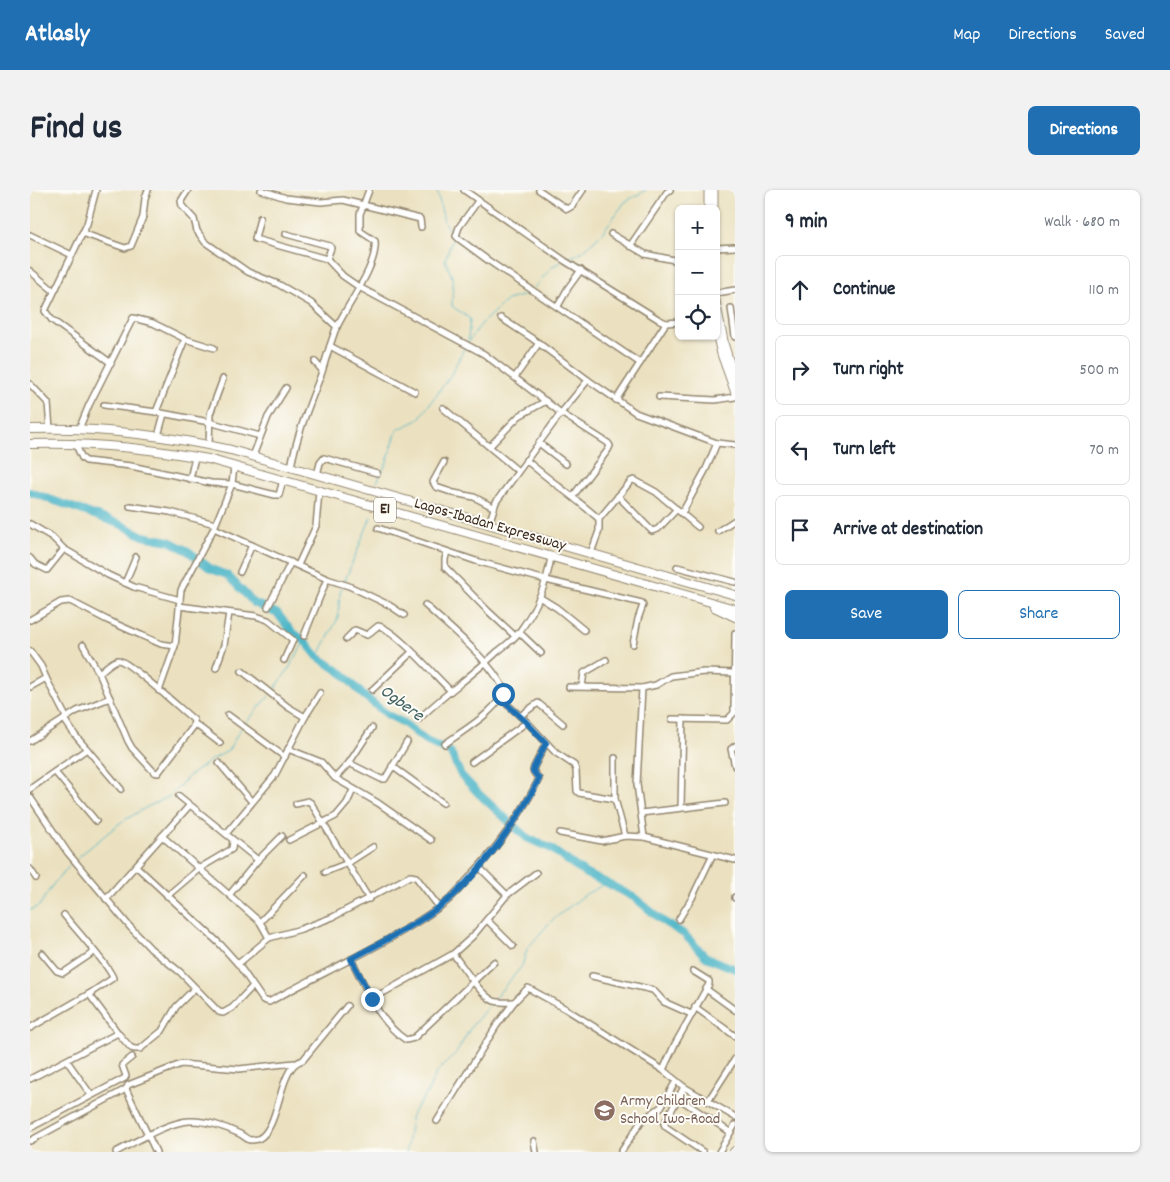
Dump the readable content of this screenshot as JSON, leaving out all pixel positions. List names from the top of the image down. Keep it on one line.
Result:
{"streets":{"highway":["E1","Lagos-Ibadan Expressway"]},"water":["Ogbere"],"places":{"school or university":["Army Children School Iwo-Road"]},"page":{"header":"Atlasly","nav":["Map","Directions","Saved"],"title":"Find us","buttons":["Directions",["Save","Share"]],"heading":["9 min","Walk · 680 m"],"map_buttons":["+","−"],"list":[["Continue","110 m"],["Turn right","500 m"],["Turn left","70 m"],"Arrive at destination"]}}
